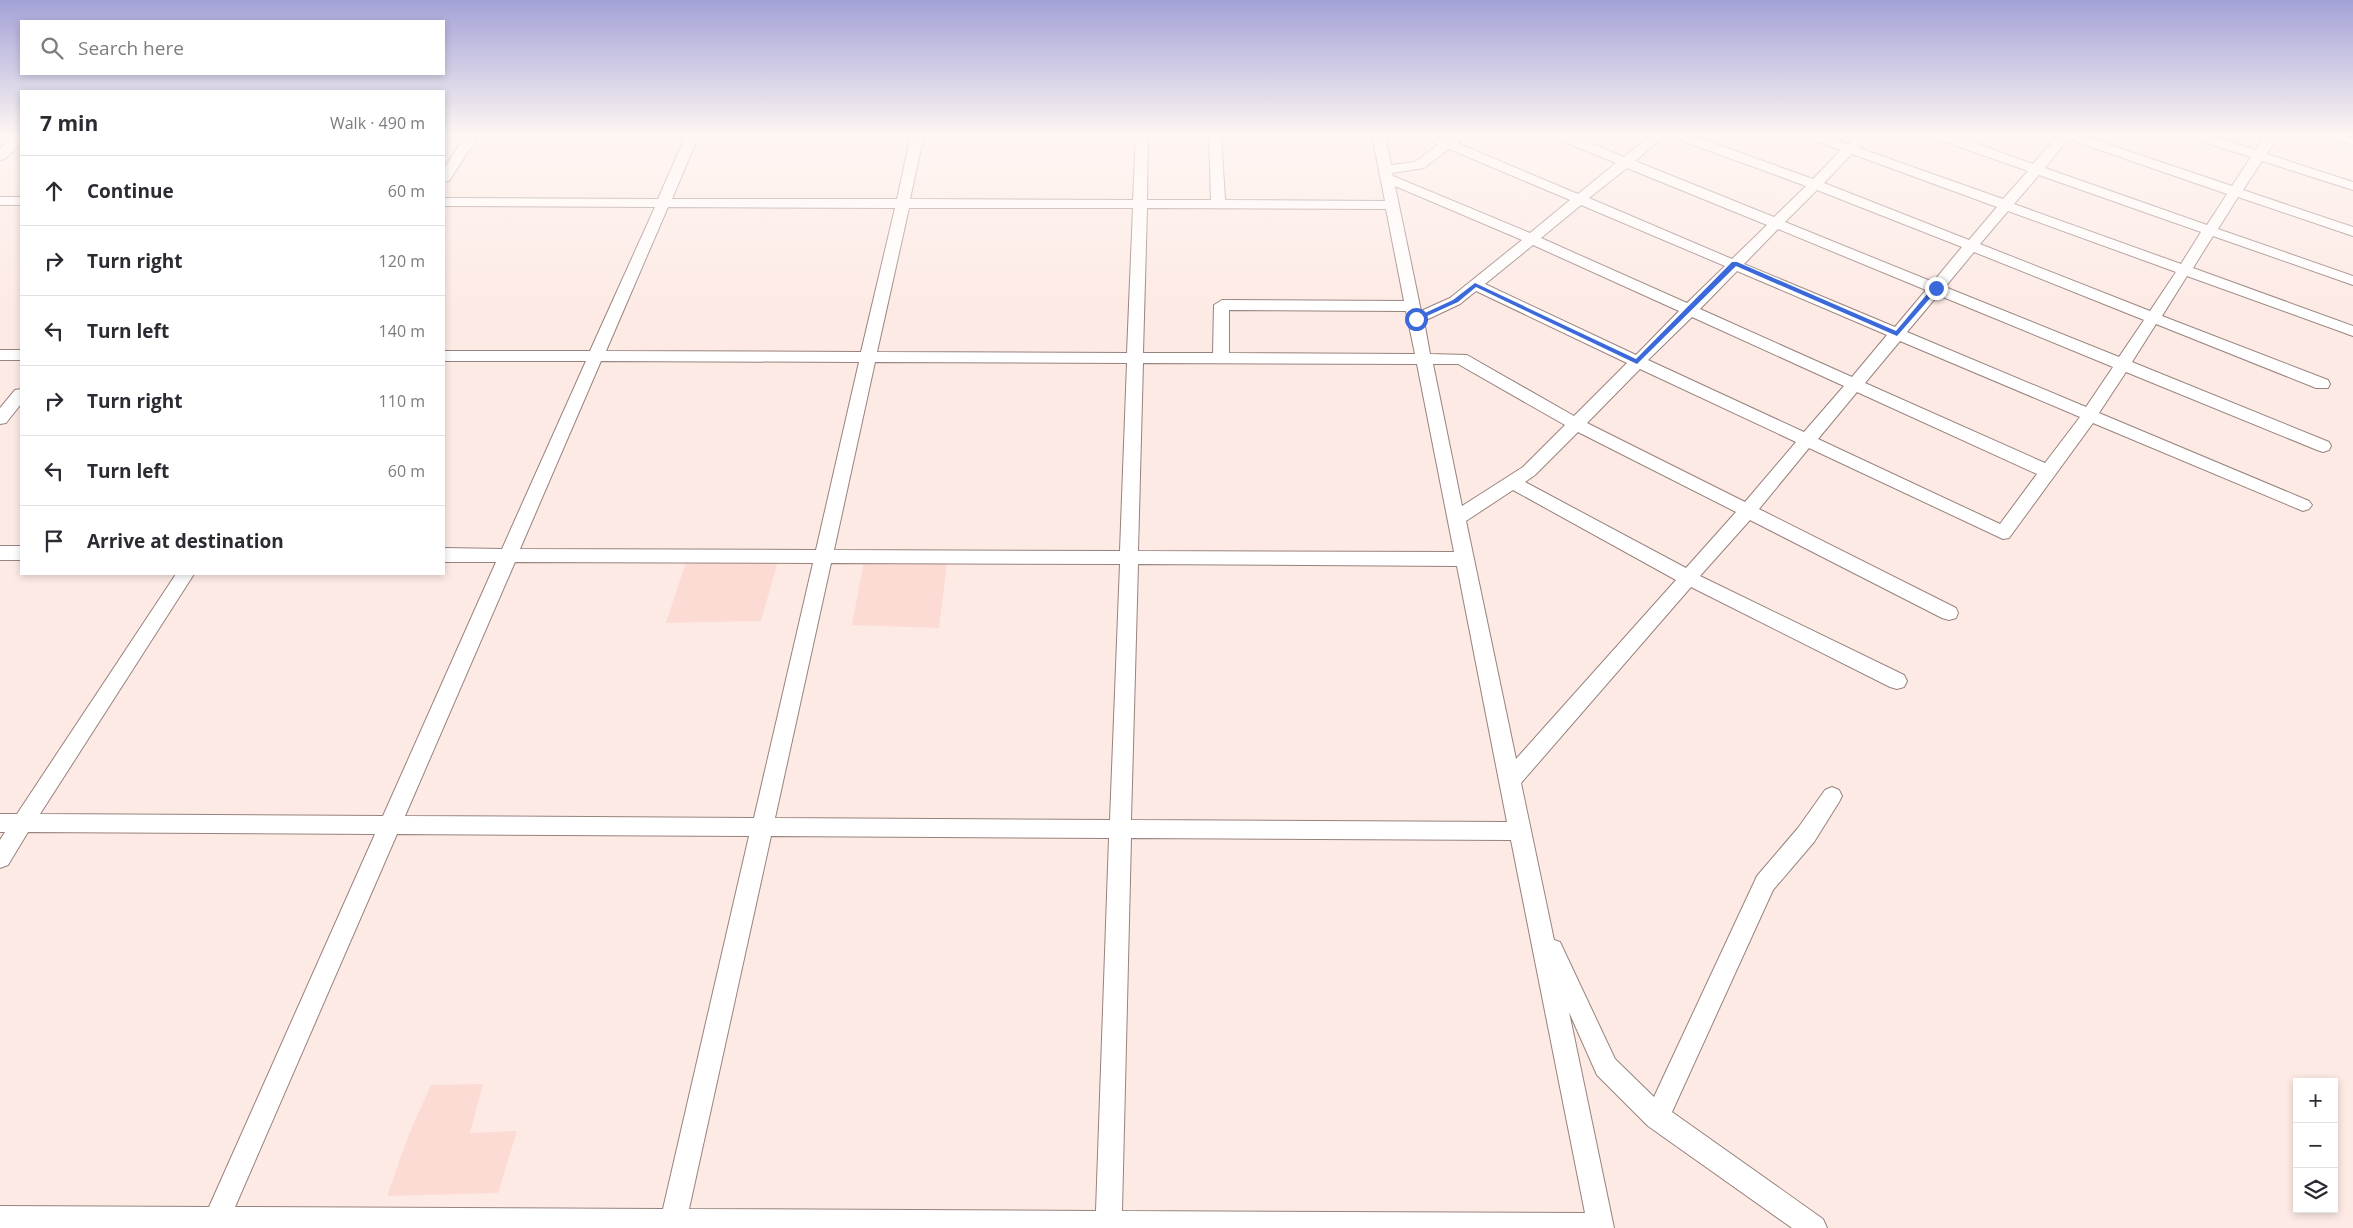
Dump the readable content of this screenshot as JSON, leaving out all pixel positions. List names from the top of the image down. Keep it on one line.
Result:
{"page":{"search":"Search here","heading":["7 min","Walk · 490 m"],"list":[["Continue","60 m"],["Turn right","120 m"],["Turn left","140 m"],["Turn right","110 m"],["Turn left","60 m"],"Arrive at destination"],"map_buttons":["+","−"]}}
